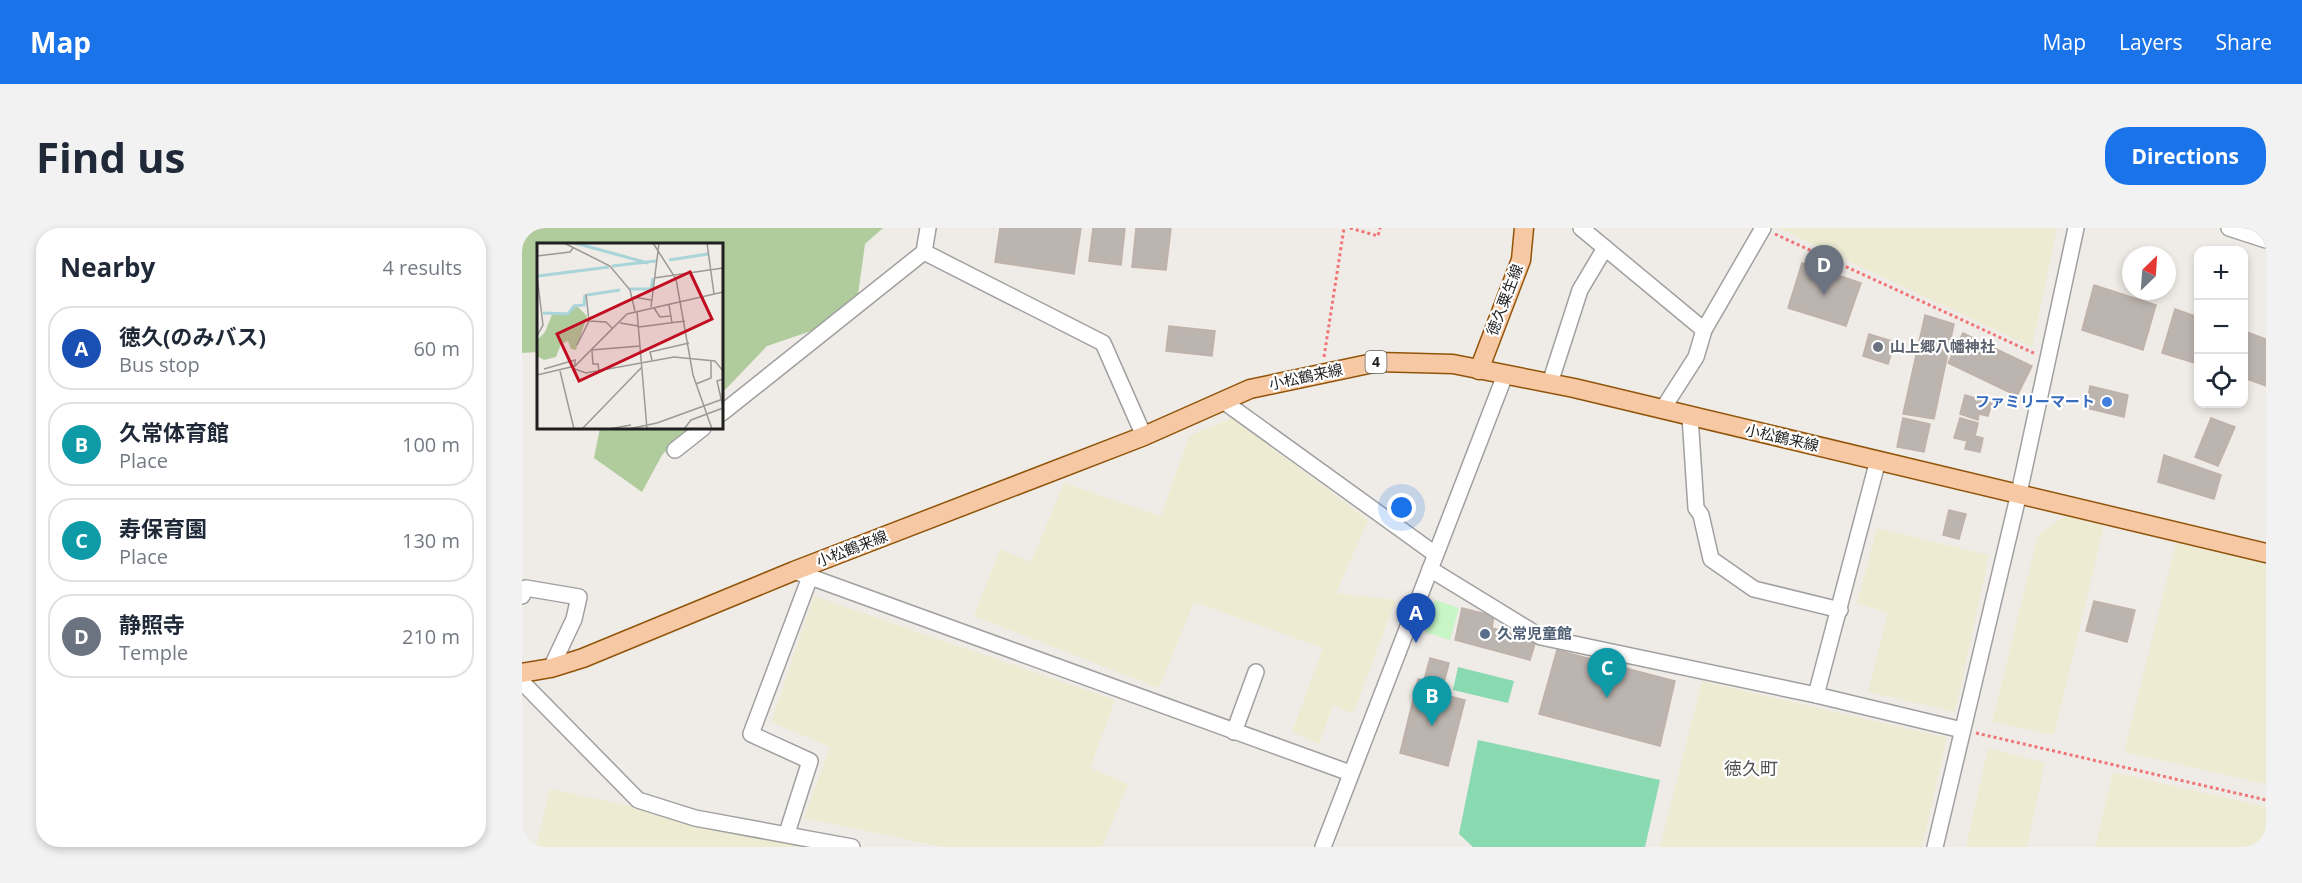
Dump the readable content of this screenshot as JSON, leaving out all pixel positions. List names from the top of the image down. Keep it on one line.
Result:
{"streets":{"main road":["徳久粟生線","4","小松鶴来線"]},"crossings":[["徳久粟生線","小松鶴来線"]],"districts":["徳久町"],"places":["山上郷八幡神社","ファミリーマート","久常児童館"],"north":"top right","page":{"header":"Map","nav":["Map","Layers","Share"],"buttons":"Directions","title":"Find us","heading":["Nearby","4 results"],"pins":["D","A","C","B"],"map_buttons":["+","−"],"list":[{"mark":"A","name":"徳久(のみバス)","note":"Bus stop","value":"60 m"},{"mark":"B","name":"久常体育館","note":"Place","value":"100 m"},{"mark":"C","name":"寿保育園","note":"Place","value":"130 m"},{"mark":"D","name":"静照寺","note":"Temple","value":"210 m"}]}}
